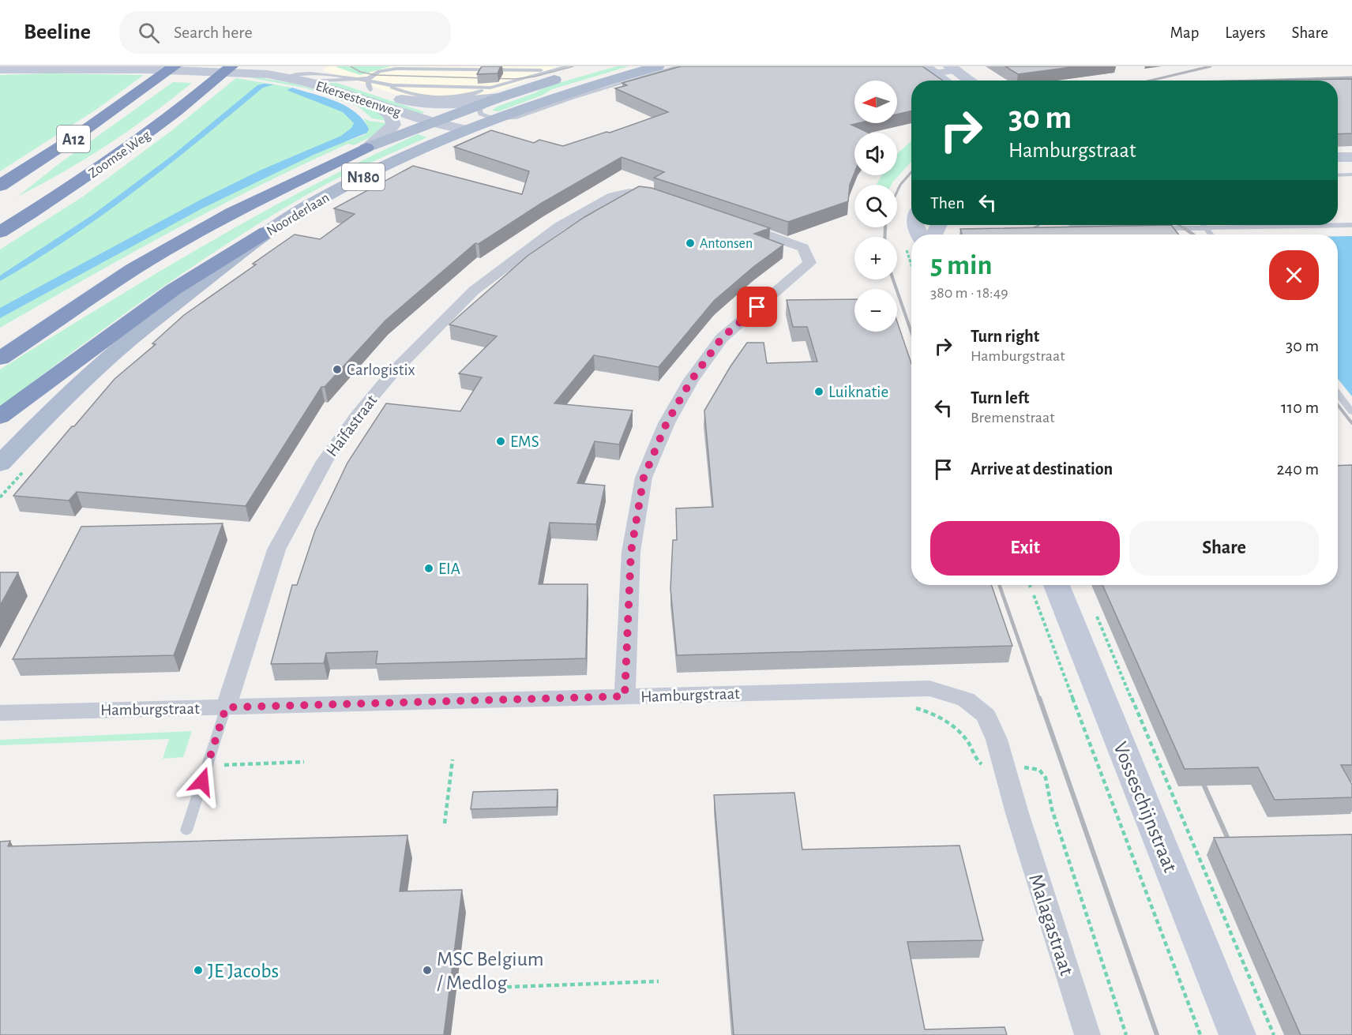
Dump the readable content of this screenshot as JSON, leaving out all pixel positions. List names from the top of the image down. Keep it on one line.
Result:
{"streets":{"highway":["A12","Zoomse Weg","N180","Noorderlaan"],"main road":["Ekersesteenweg","Vosseschijnstraat"],"street":["Haïfastraat","Hamburgstraat","Malagastraat"]},"crossings":[["Ekersesteenweg","Noorderlaan"],["Haïfastraat","Hamburgstraat"],["Hamburgstraat","Malagastraat"]],"places":["Antonsen","Carlogistix","Luiknatie","EMS","EIA","JE Jacobs","MSC Belgium / Medlog"],"north":"left","page":{"header":"Beeline","search":"Search here","nav":["Map","Layers","Share"],"map_buttons":["+","−"],"turn":["30 m","Hamburgstraat"],"then":"Then","heading":["5 min","380 m · 18:49"],"list":[{"name":"Turn right","note":"Hamburgstraat","value":"30 m"},{"name":"Turn left","note":"Bremenstraat","value":"110 m"},{"name":"Arrive at destination","value":"240 m"}],"buttons":["Exit","Share"]}}
